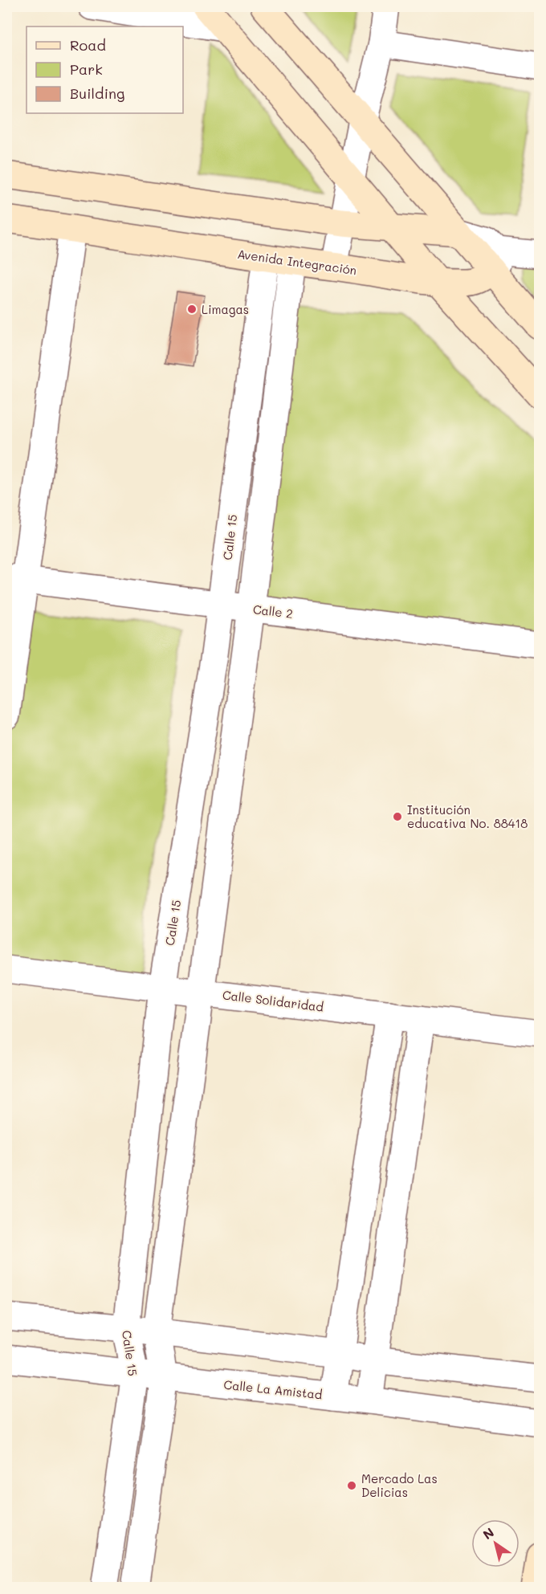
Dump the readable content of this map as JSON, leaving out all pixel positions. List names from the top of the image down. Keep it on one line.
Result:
{"streets":{"main road":["Avenida Integración"],"street":["Calle 15","Calle 2","Calle Solidaridad","Calle La Amistad"]},"crossings":[["Avenida Integración","Calle 15"],["Calle 15","Calle 2"],["Calle 15","Calle Solidaridad"],["Calle 15","Calle La Amistad"]],"places":["Limagas","Institución educativa No. 88418","Mercado Las Delicias"],"legend":["Road","Park","Building"],"north":"top left"}
